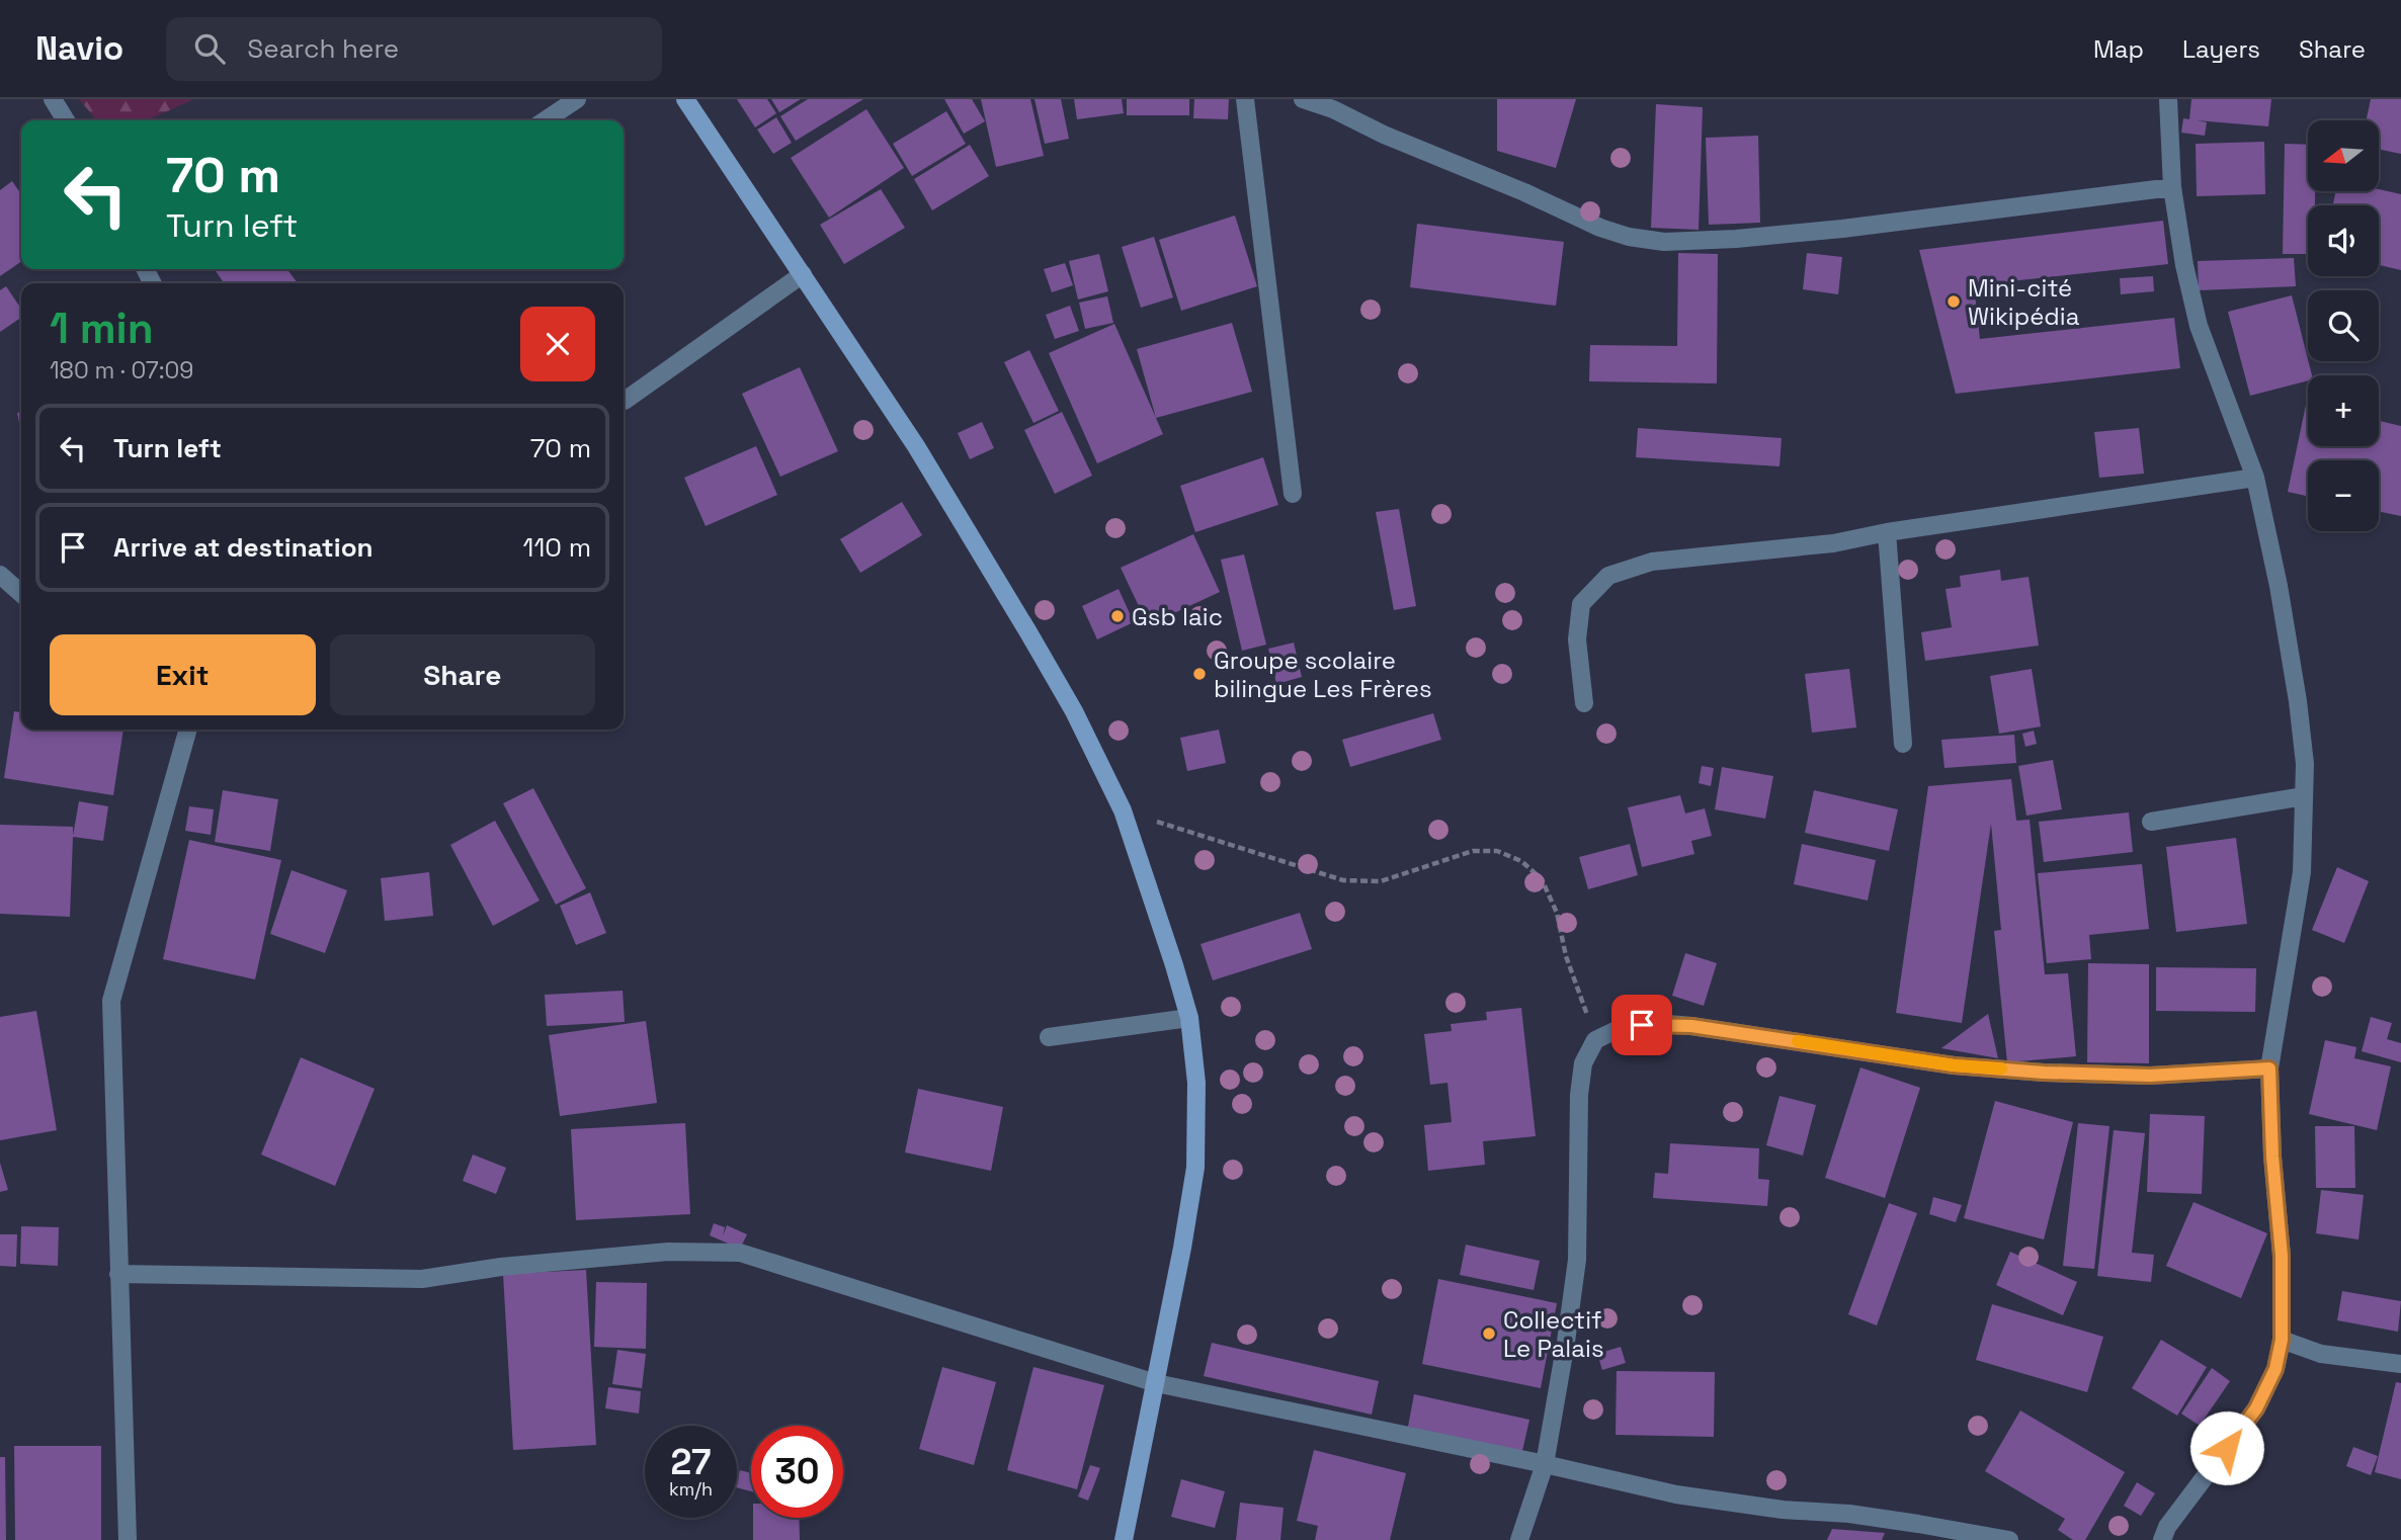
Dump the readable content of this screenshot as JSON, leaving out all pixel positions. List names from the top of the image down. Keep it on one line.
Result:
{"places":["Mini-cité Wikipédia","Gsb laic","Groupe scolaire bilingue Les Frères","Collectif Le Palais"],"north":"left","page":{"header":"Navio","search":"Search here","nav":["Map","Layers","Share"],"map_buttons":["+","−"],"turn":["70 m","Turn left"],"heading":["1 min","180 m · 07:09"],"list":[{"name":"Turn left","value":"70 m"},{"name":"Arrive at destination","value":"110 m"}],"buttons":["Exit","Share"],"speed":"27 km/h","limit":"30"}}
